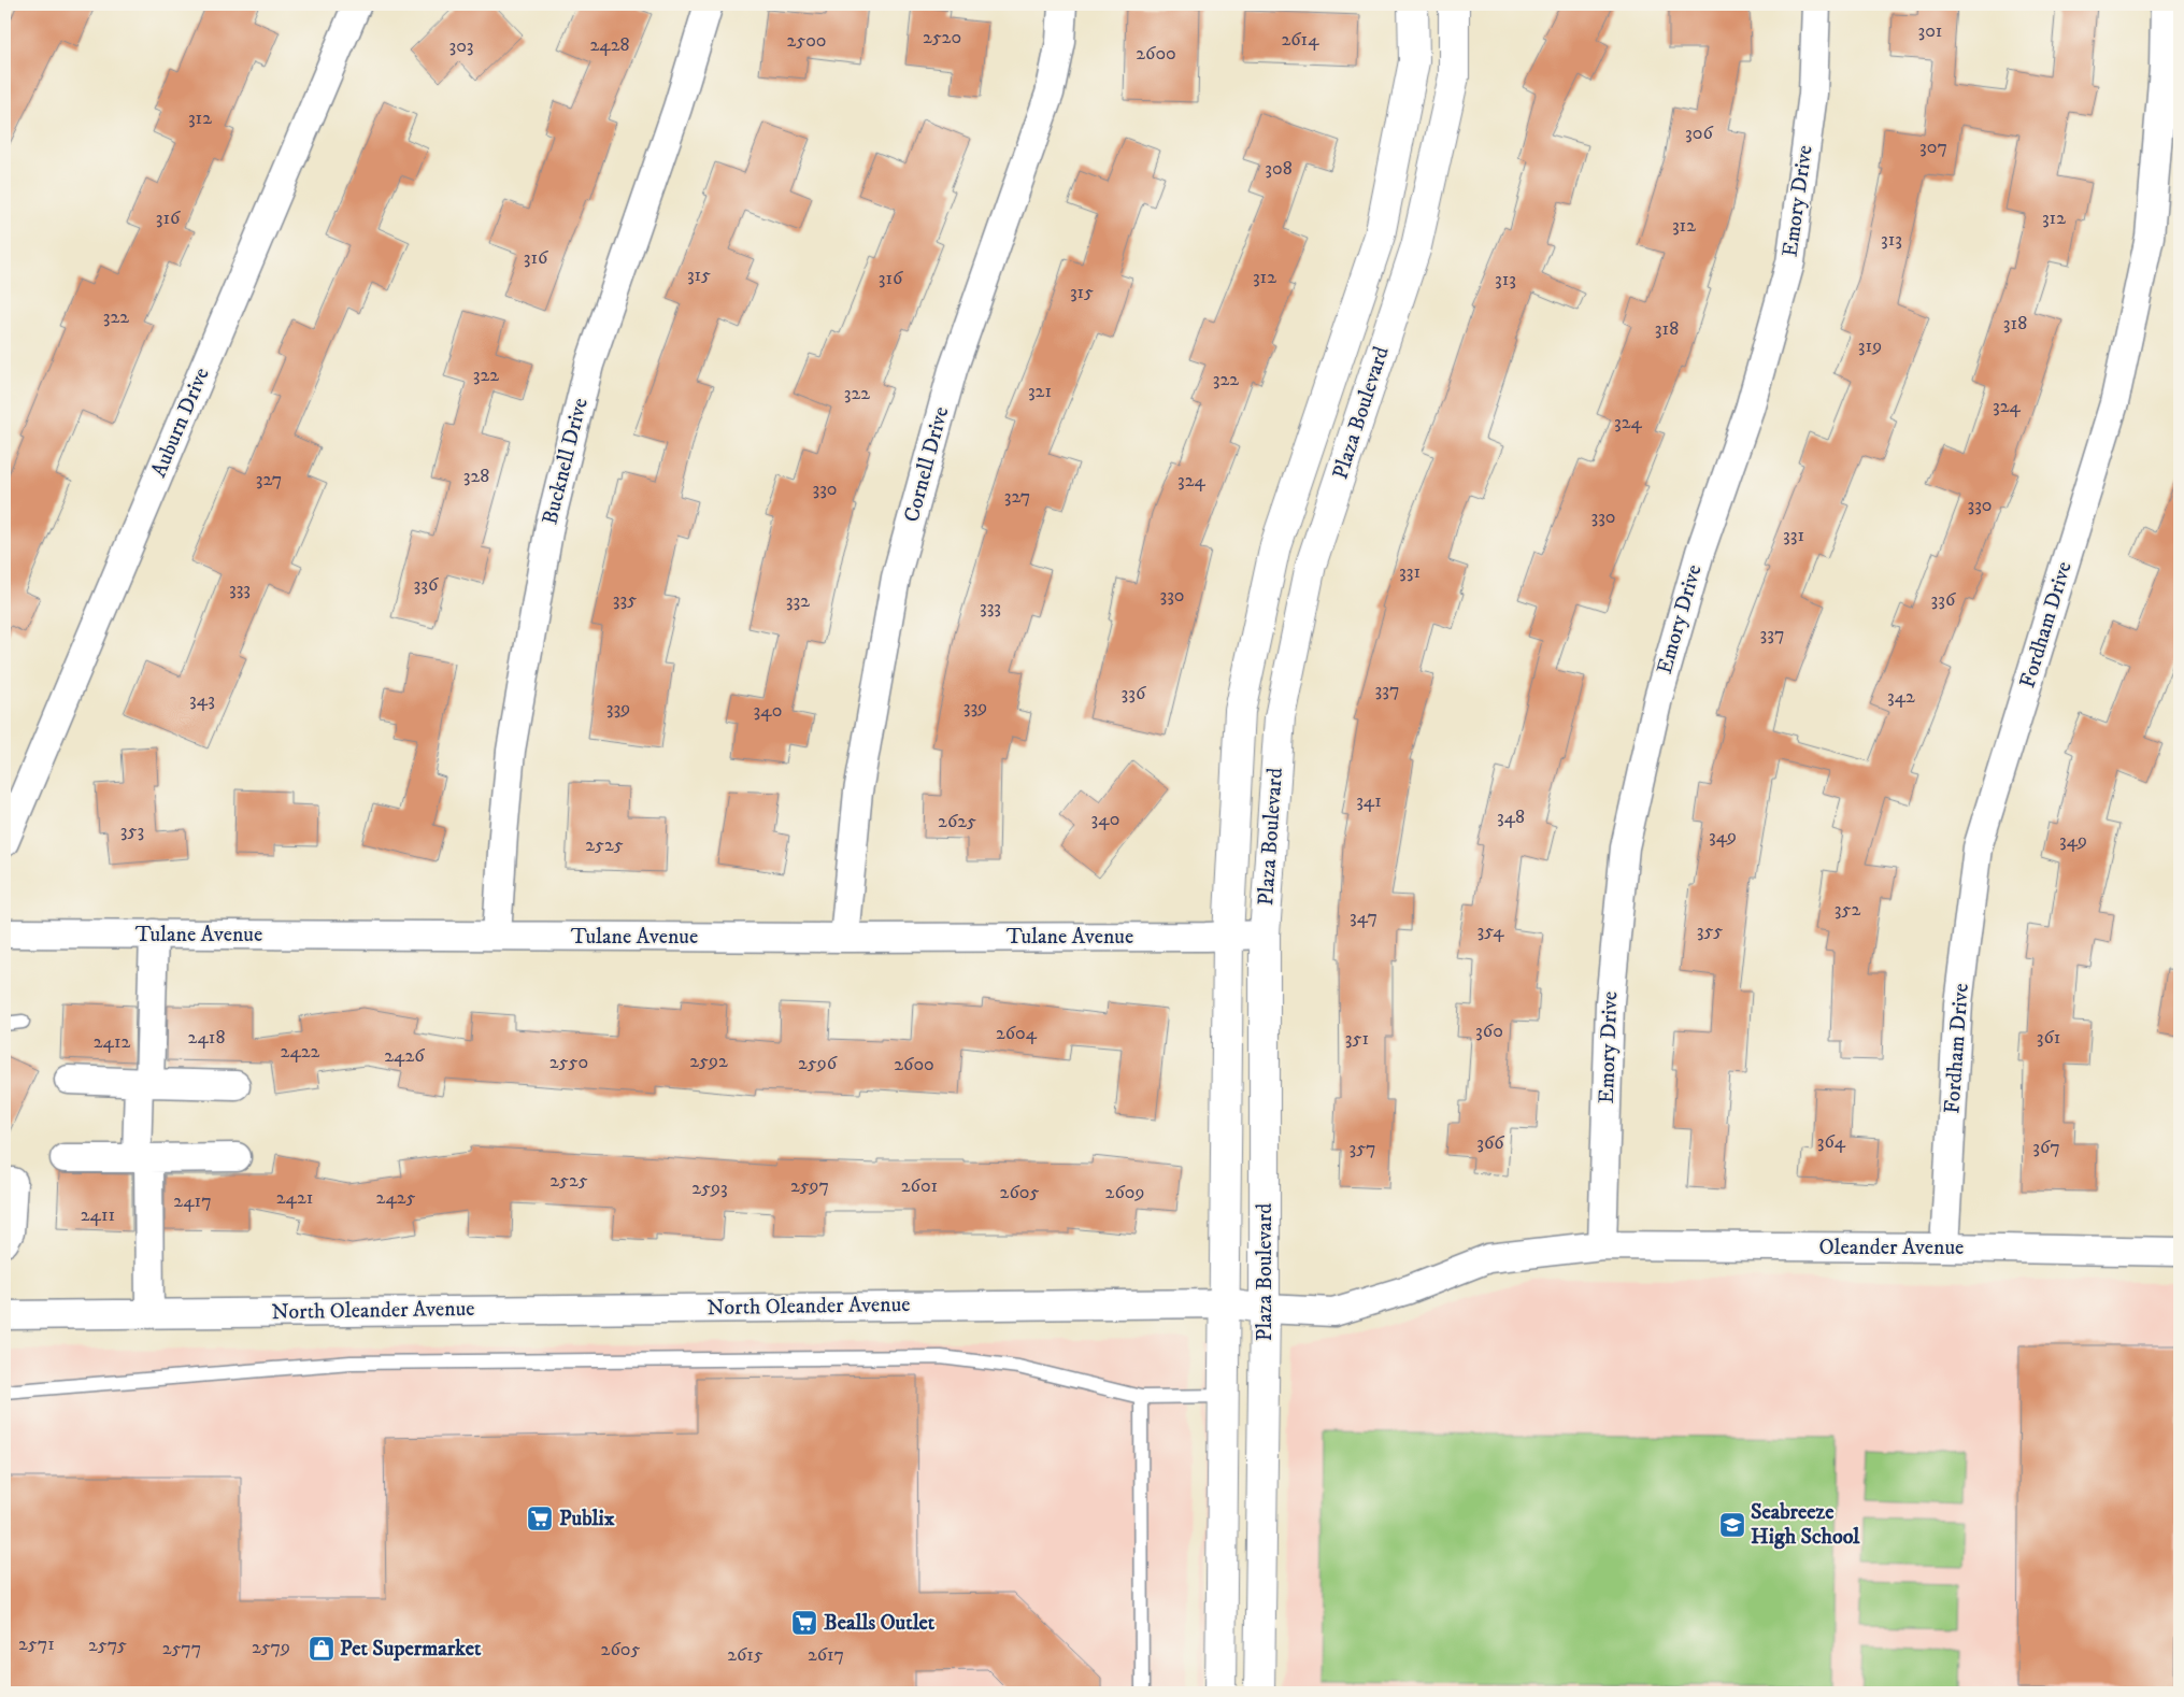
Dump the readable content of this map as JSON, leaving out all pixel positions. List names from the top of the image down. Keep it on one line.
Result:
{"streets":{"street":["Emory Drive","Plaza Boulevard","Auburn Drive","Bucknell Drive","Cornell Drive","Fordham Drive","Tulane Avenue","Oleander Avenue","North Oleander Avenue"]},"crossings":[["Emory Drive","Oleander Avenue"],["Emory Drive","North Oleander Avenue"],["Plaza Boulevard","Tulane Avenue"],["Plaza Boulevard","North Oleander Avenue"],["Bucknell Drive","Tulane Avenue"],["Cornell Drive","Tulane Avenue"],["Fordham Drive","Oleander Avenue"],["Oleander Avenue","North Oleander Avenue"]],"places":{"supermarket":["Publix","Bealls Outlet"],"school or university":["Seabreeze High School"],"shop":["Pet Supermarket"]},"house_numbers":["301","2520","2614","2500","2428","303","2600","312","306","307","308","316","312","312","313","316","315","312","316","313","315","322","318","318","319","322","322","321","322","324","324","328","327","324","330","327","330","330","331","331","336","333","330","335","336","332","333","337","337","336","342","343","339","339","340","341","348","340","2625","353","349","349","2525","352","347","354","355","360","2604","2418","361","351","2412","2422","2426","2592","2550","2596","2600","364","366","367","357","2525","2597","2601","2593","2605","2609","2421","2425","2417","2411","2571","2575","2579","2577","2605","2615","2617"]}
